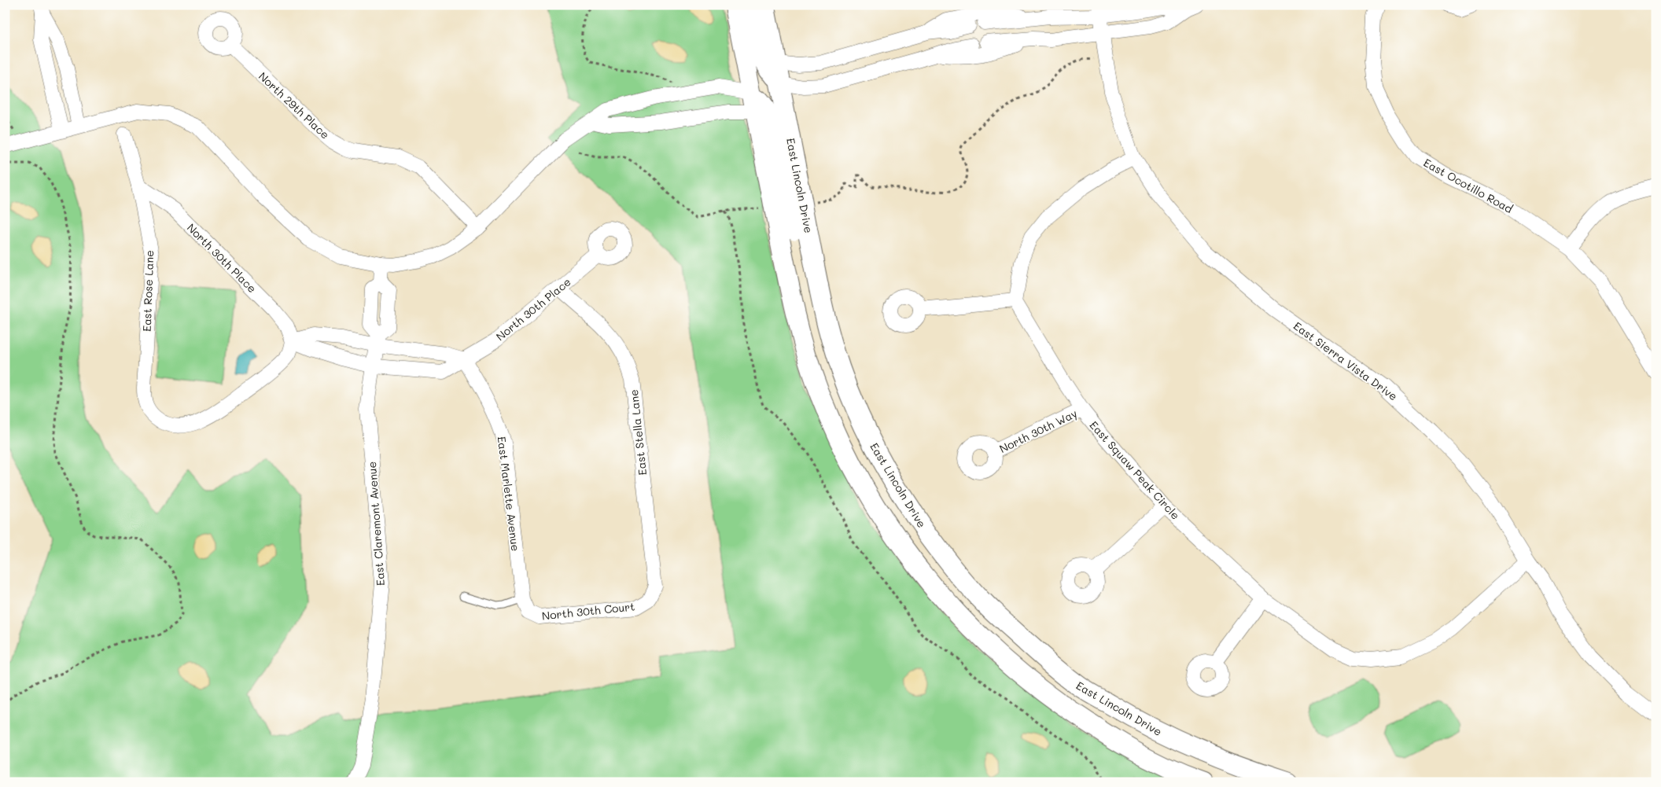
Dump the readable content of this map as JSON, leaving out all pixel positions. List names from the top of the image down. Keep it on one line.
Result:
{"streets":{"main road":["East Lincoln Drive"],"street":["North 29th Place","East Ocotillo Road","North 30th Place","East Rose Lane","East Sierra Vista Drive","North 30th Way","East Stella Lane","East Squaw Peak Circle","East Marlette Avenue","East Claremont Avenue","North 30th Court"]},"crossings":[["North 30th Place","East Rose Lane"],["North 30th Place","East Stella Lane"],["North 30th Place","East Marlette Avenue"],["North 30th Place","East Claremont Avenue"],["East Sierra Vista Drive","East Squaw Peak Circle"],["North 30th Way","East Squaw Peak Circle"],["East Stella Lane","North 30th Court"],["East Marlette Avenue","North 30th Court"]]}
